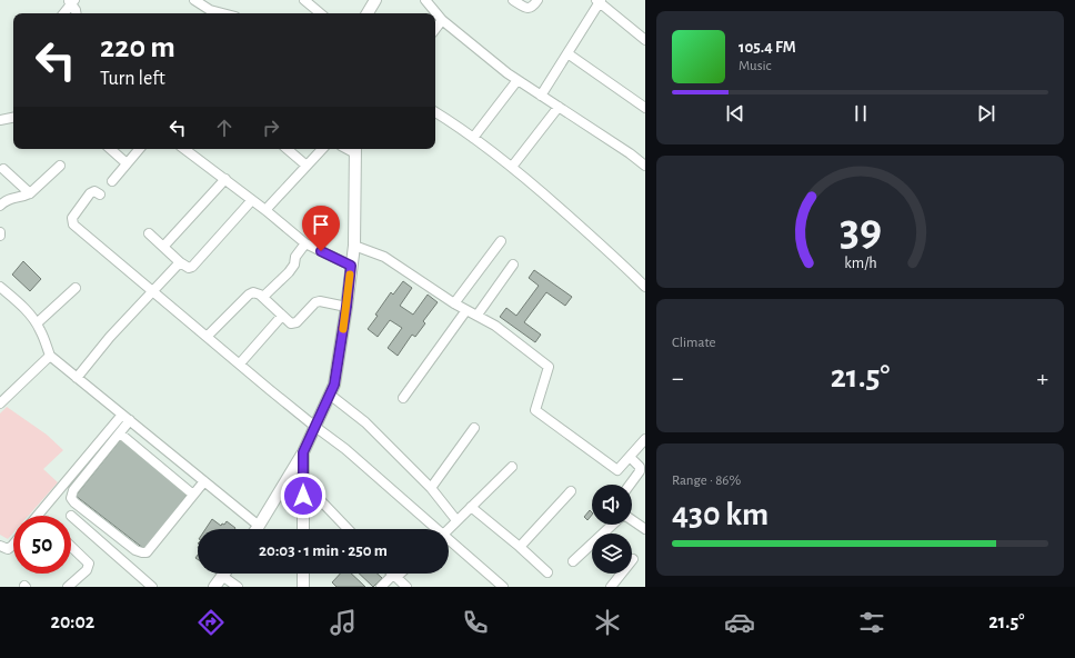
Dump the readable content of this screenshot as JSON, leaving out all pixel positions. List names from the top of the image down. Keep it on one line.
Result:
{"page":{"turn":["220 m","Turn left"],"song":["105.4 FM","Music"],"tile":["Climate",["Range · 86%","430 km"]],"heat":["−","21.5°","+"],"limit":"50","trip":"20:03 · 1 min · 250 m","tabs":["20:02","21.5°"],"gauge":["39","km/h"]}}
